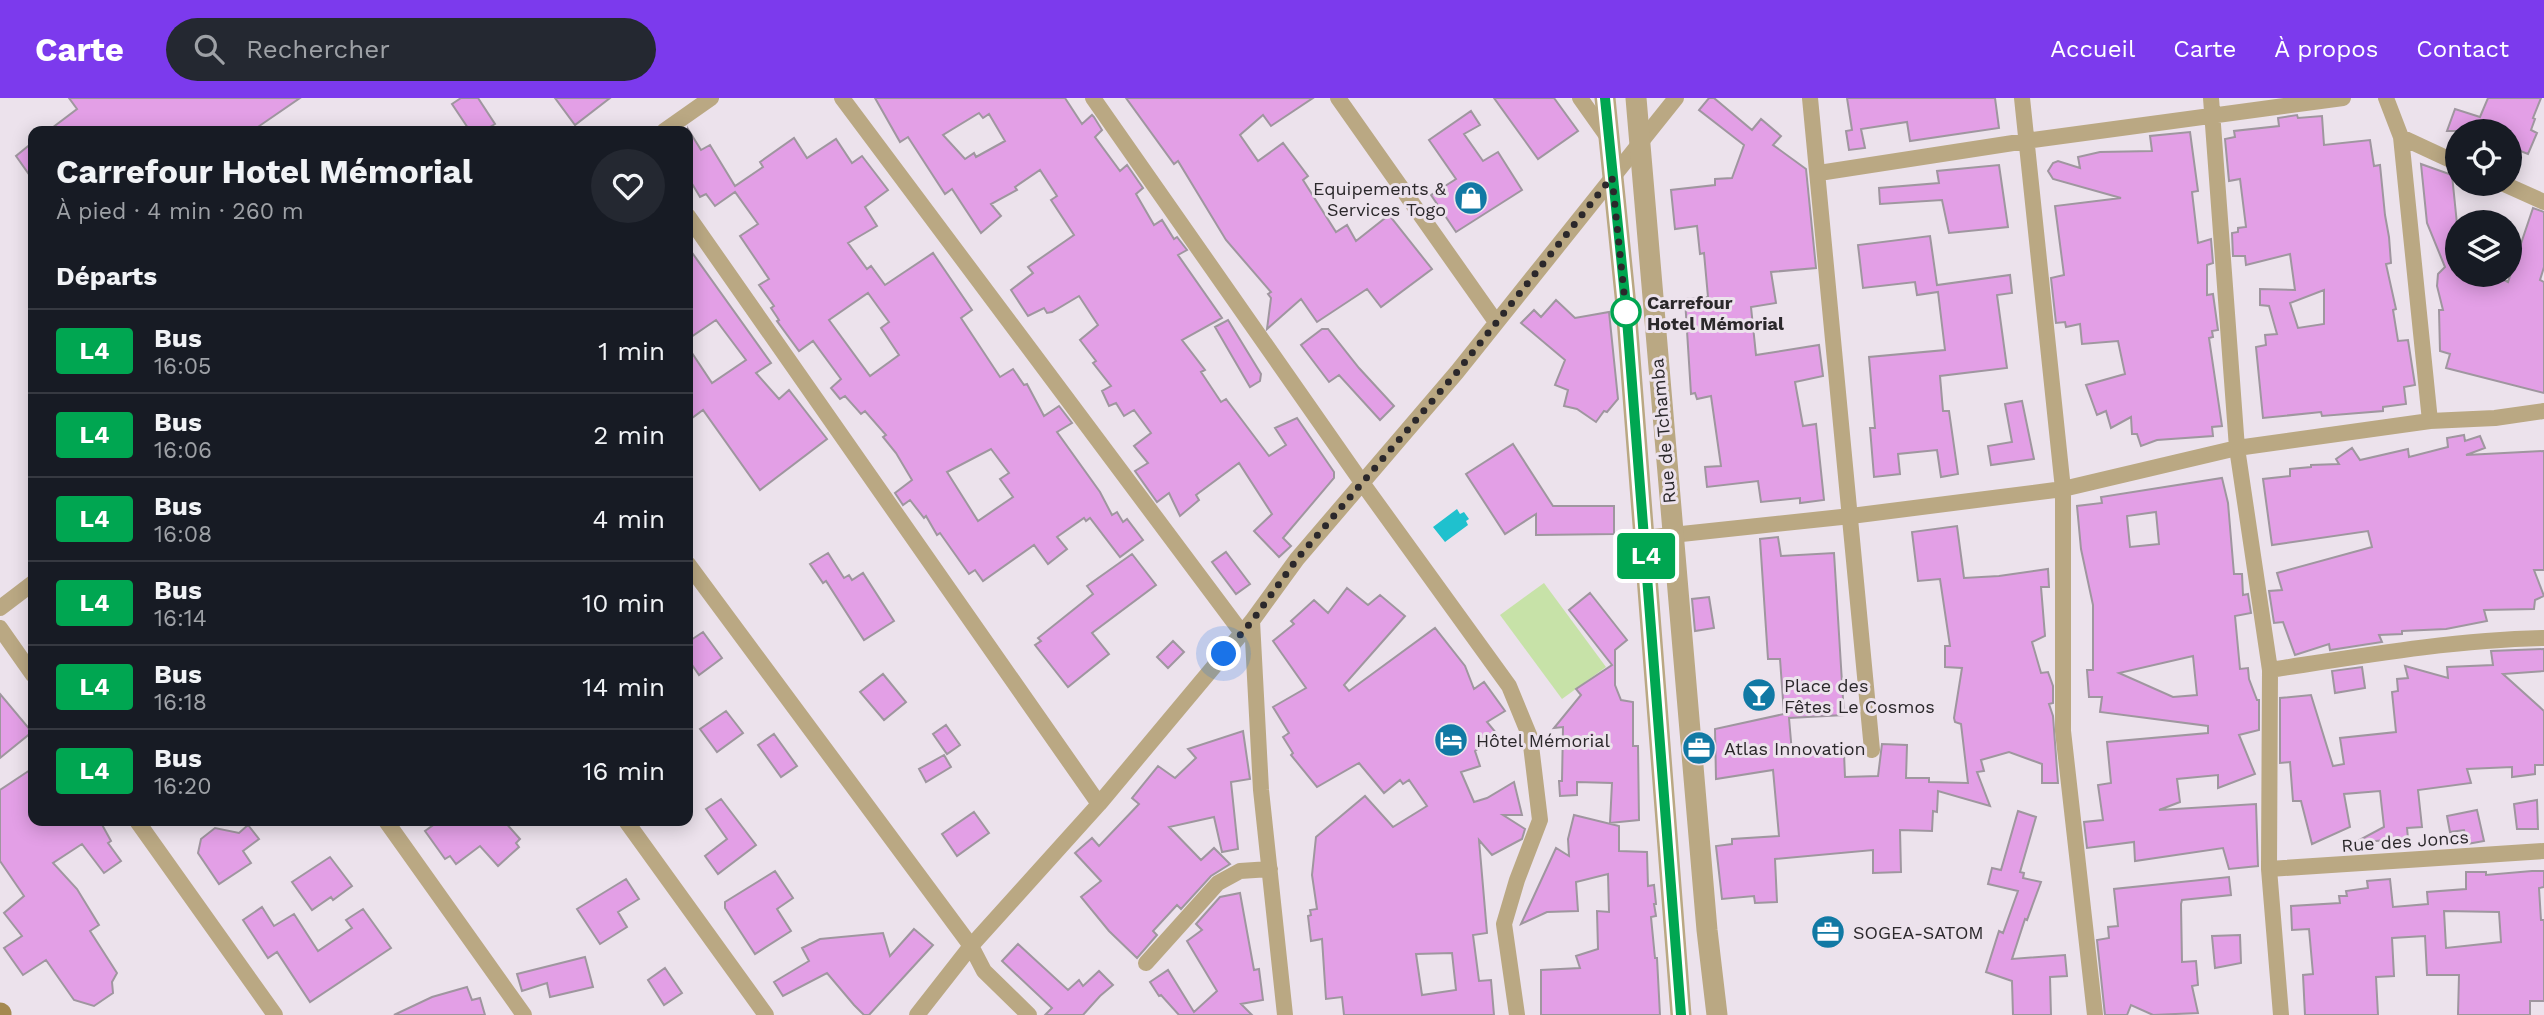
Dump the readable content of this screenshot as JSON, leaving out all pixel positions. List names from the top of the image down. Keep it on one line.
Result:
{"streets":{"street":["Rue de Tchamba","Rue des Joncs"]},"places":{"shop":["Equipements & Services Togo"],"other":["Carrefour Hotel Mémorial"],"bar":["Place des Fêtes Le Cosmos"],"hotel":["Hôtel Mémorial"],"office":["Atlas Innovation","SOGEA-SATOM"]},"lines":["bus line L4"],"page":{"header":"Carte","search":"Rechercher","nav":["Accueil","Carte","À propos","Contact"],"on_map":"L4","heading":[["Carrefour Hotel Mémorial","À pied · 4 min · 260 m"],"Départs"],"list":[{"mark":"L4","name":"Bus","note":"16:05","value":"1 min"},{"mark":"L4","name":"Bus","note":"16:06","value":"2 min"},{"mark":"L4","name":"Bus","note":"16:08","value":"4 min"},{"mark":"L4","name":"Bus","note":"16:14","value":"10 min"},{"mark":"L4","name":"Bus","note":"16:18","value":"14 min"},{"mark":"L4","name":"Bus","note":"16:20","value":"16 min"}]}}
